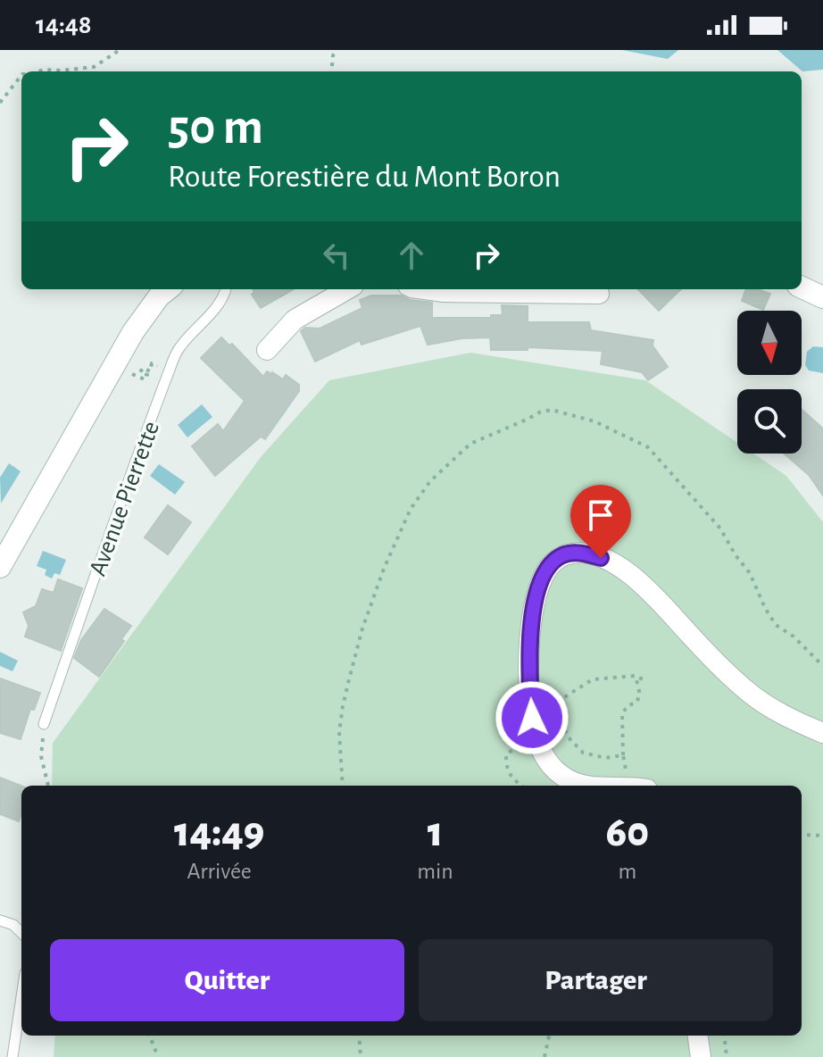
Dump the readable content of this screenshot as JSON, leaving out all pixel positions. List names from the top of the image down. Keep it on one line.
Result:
{"streets":{"lane":["Avenue Pierrette"]},"north":"bottom","page":{"status":"14:48","turn":["50 m","Route Forestière du Mont Boron"],"eta":["14:49","Arrivée","1","min","60","m"],"buttons":["Quitter","Partager"]}}
